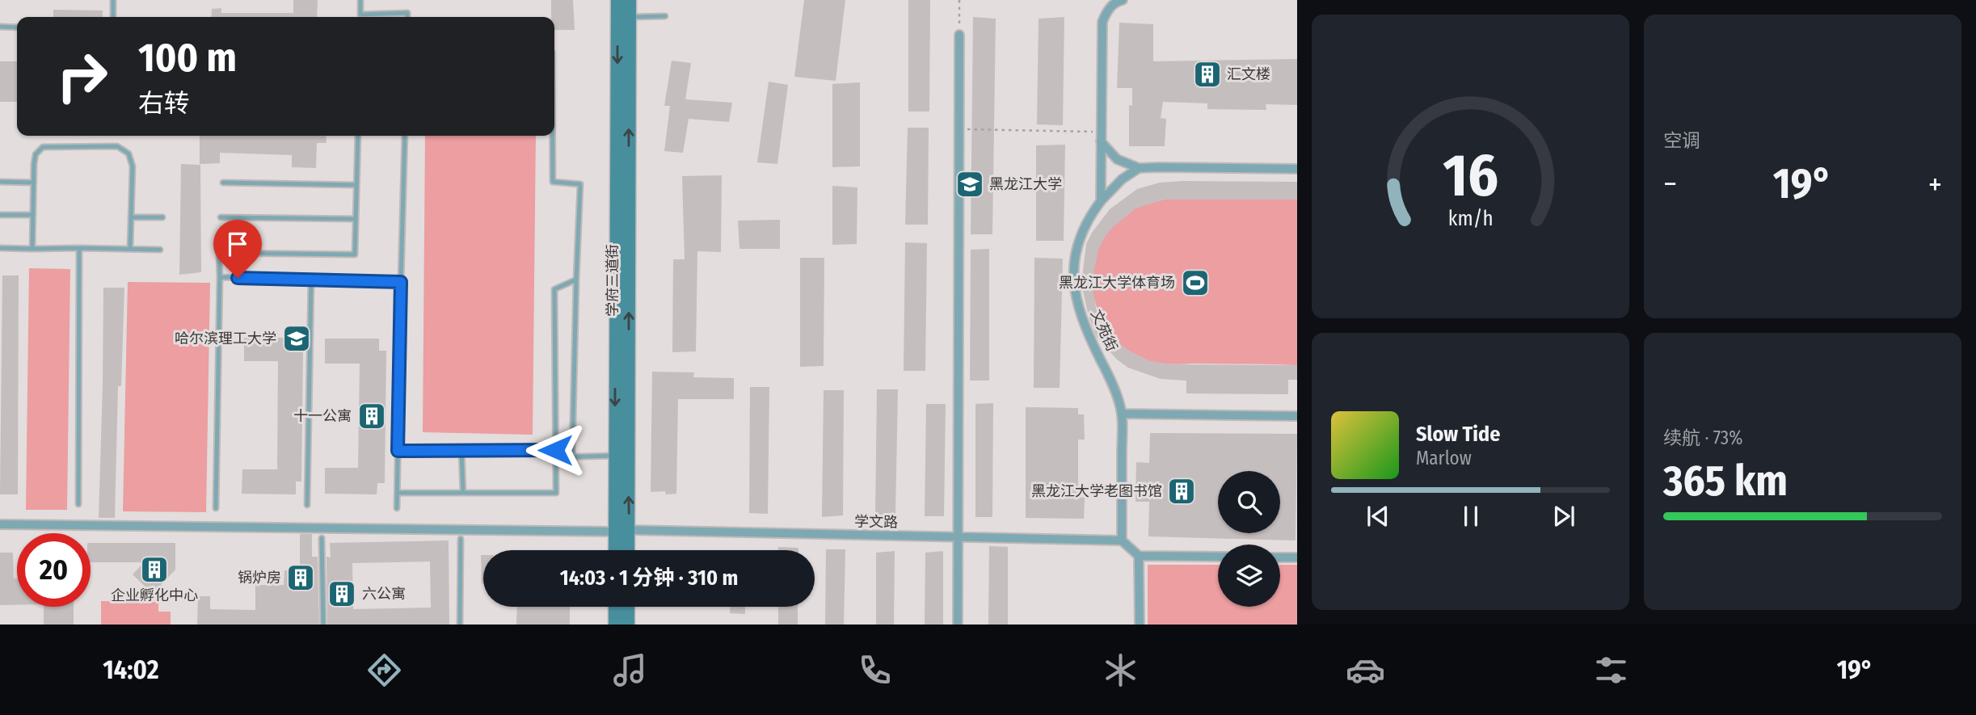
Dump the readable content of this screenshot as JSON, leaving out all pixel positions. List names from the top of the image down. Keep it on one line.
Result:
{"streets":{"main road":["学府三道街"],"street":["文苑街","学文路"]},"crossings":[["学府三道街","学文路"],["文苑街","学文路"]],"places":{"building":["汇文楼","十一公寓","黑龙江大学老图书馆","企业孵化中心","锅炉房","六公寓"],"school or university":["黑龙江大学","哈尔滨理工大学"],"sports":["黑龙江大学体育场"]},"page":{"tile":["空调",["续航 · 73%","365 km"]],"turn":["100 m","右转"],"heat":["−","19°","+"],"song":["Slow Tide","Marlow"],"limit":"20","trip":"14:03 · 1 分钟 · 310 m","tabs":["14:02","19°"],"gauge":["16","km/h"]}}
